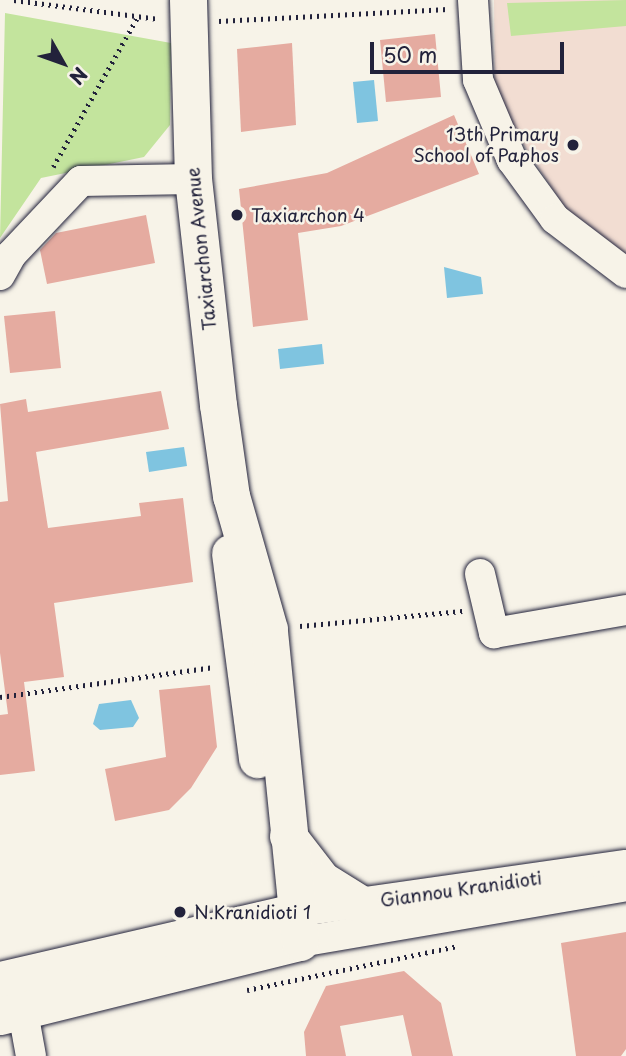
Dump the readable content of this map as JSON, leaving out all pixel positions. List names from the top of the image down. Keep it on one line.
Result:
{"streets":{"main road":["Taxiarchon Avenue","Giannou Kranidioti"]},"crossings":[["Taxiarchon Avenue","Giannou Kranidioti"]],"places":["13th Primary School of Paphos","Taxiarchon 4","N.Kranidioti 1"],"scale_bar":"50 m","north":"bottom right"}
